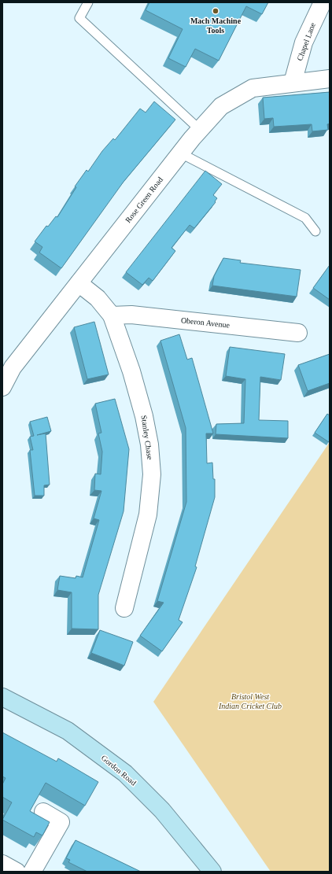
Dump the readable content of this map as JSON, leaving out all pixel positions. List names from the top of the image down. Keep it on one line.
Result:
{"streets":{"main road":["Gordon Road"],"street":["Chapel Lane","Rose Green Road","Oberon Avenue","Stanley Chase"]},"crossings":[["Chapel Lane","Rose Green Road"],["Rose Green Road","Stanley Chase"],["Oberon Avenue","Stanley Chase"]],"parks":["Bristol West Indian Cricket Club"],"places":["Mach Machine Tools"]}
